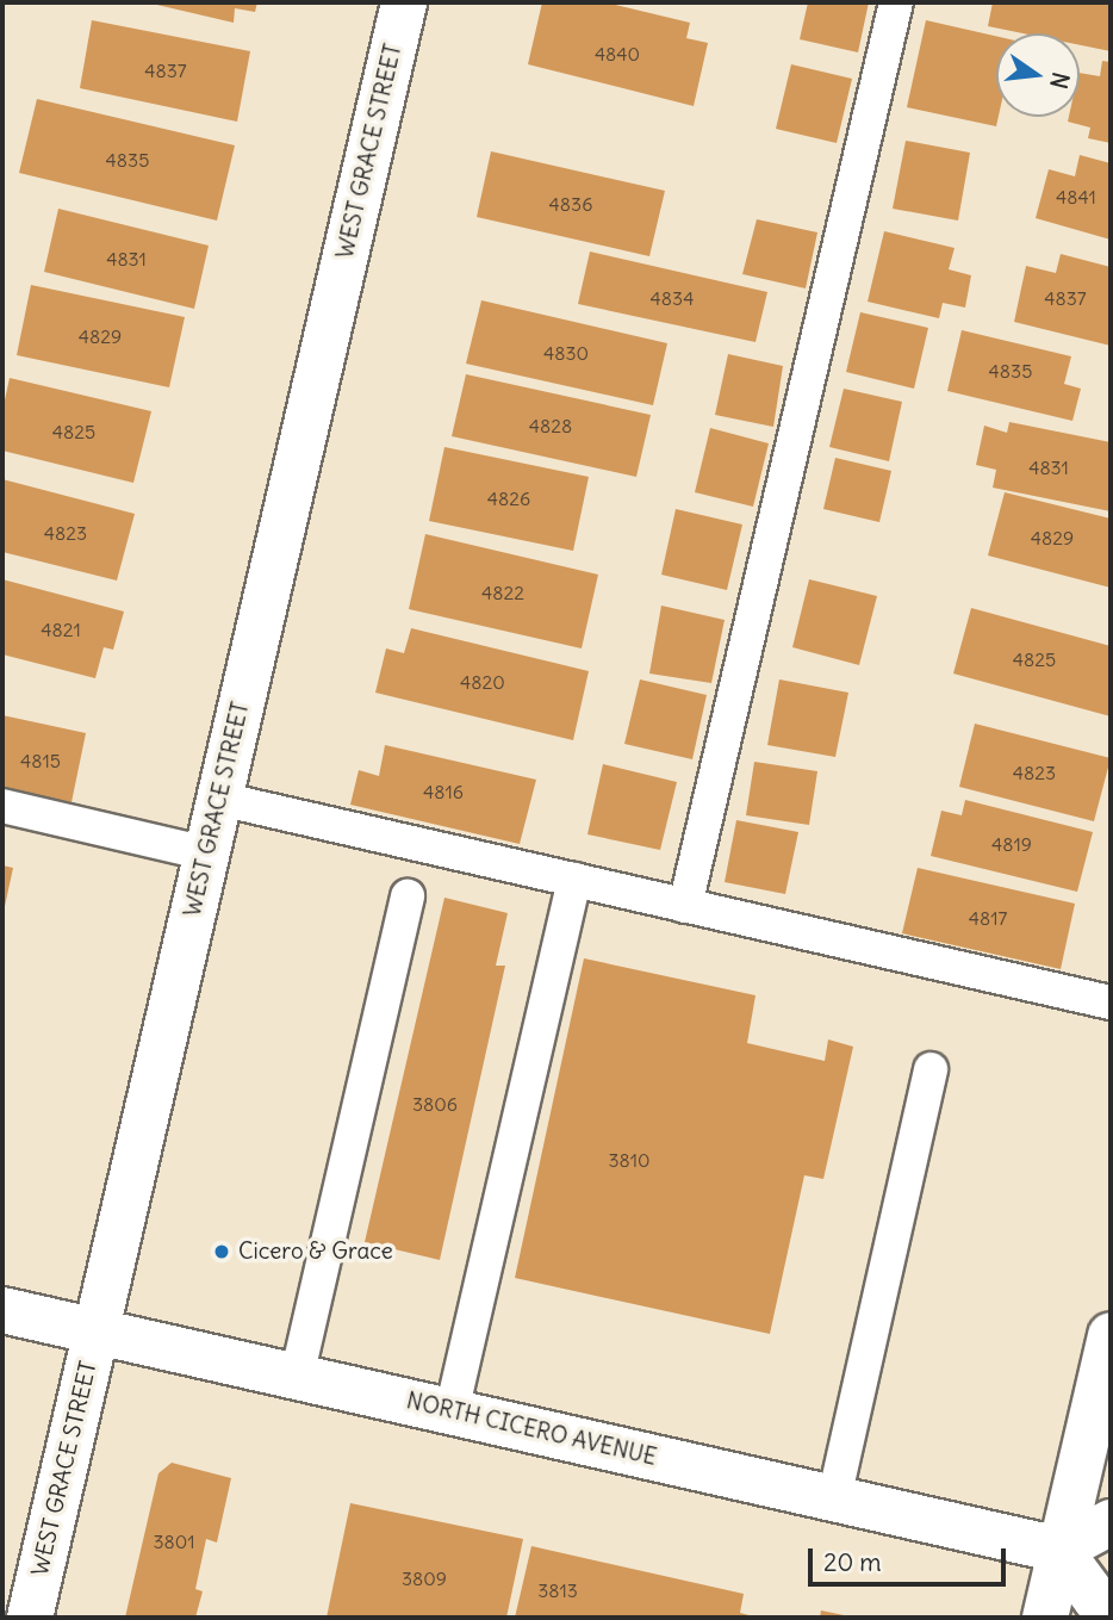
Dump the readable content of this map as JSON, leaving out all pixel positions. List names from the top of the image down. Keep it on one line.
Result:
{"streets":{"street":["WEST GRACE STREET","NORTH CICERO AVENUE"]},"crossings":[["WEST GRACE STREET","NORTH CICERO AVENUE"]],"places":["Cicero & Grace"],"house_numbers":["4840","4837","4835","4841","4836","4831","4834","4837","4829","4830","4835","4828","4825","4831","4826","4823","4829","4822","4821","4825","4820","4815","4823","4816","4819","4817","3806","3810","3801","3809","3813"],"scale_bar":"20 m","north":"right"}
